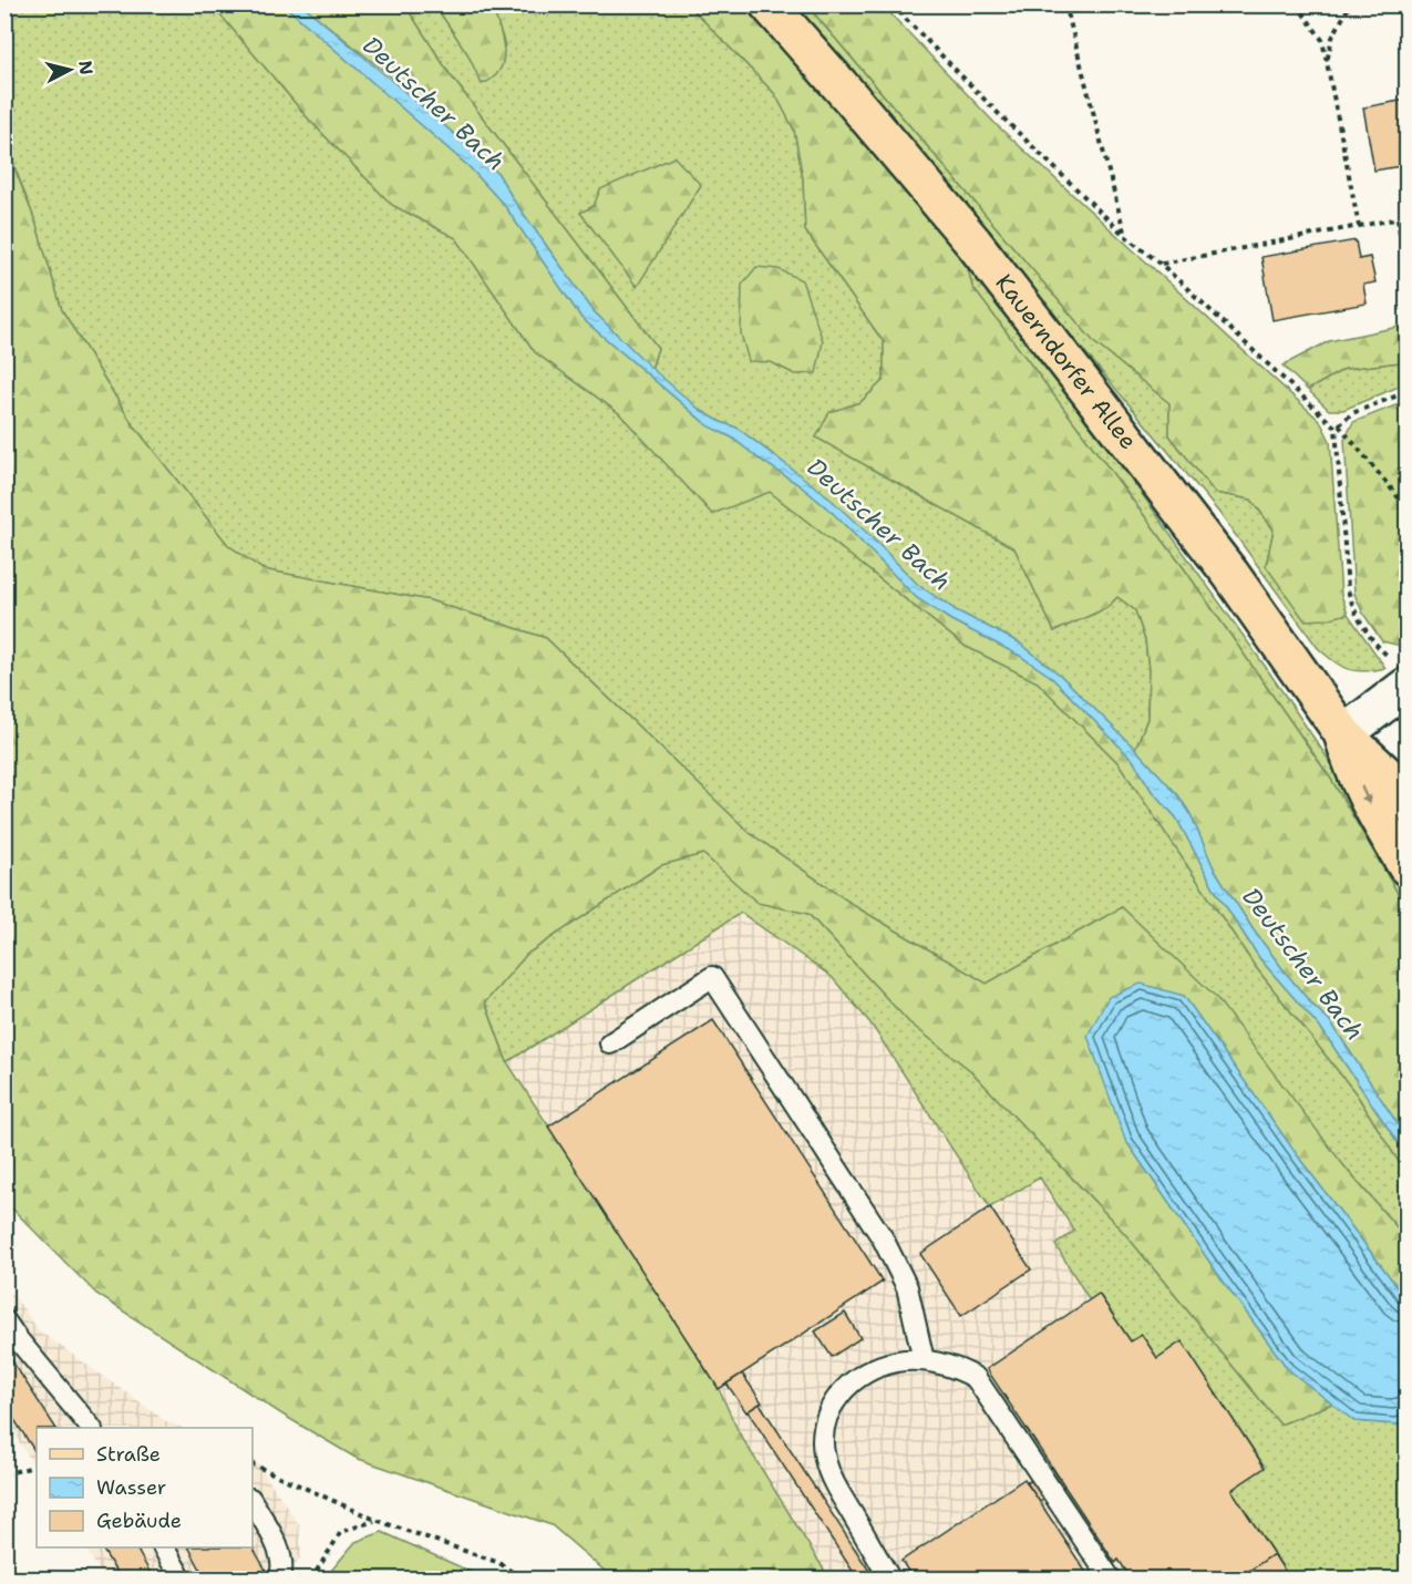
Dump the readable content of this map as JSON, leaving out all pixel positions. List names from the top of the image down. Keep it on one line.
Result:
{"streets":{"main road":["Kauerndorfer Allee"]},"water":["Deutscher Bach"],"legend":["Straße","Wasser","Gebäude"],"north":"right"}
